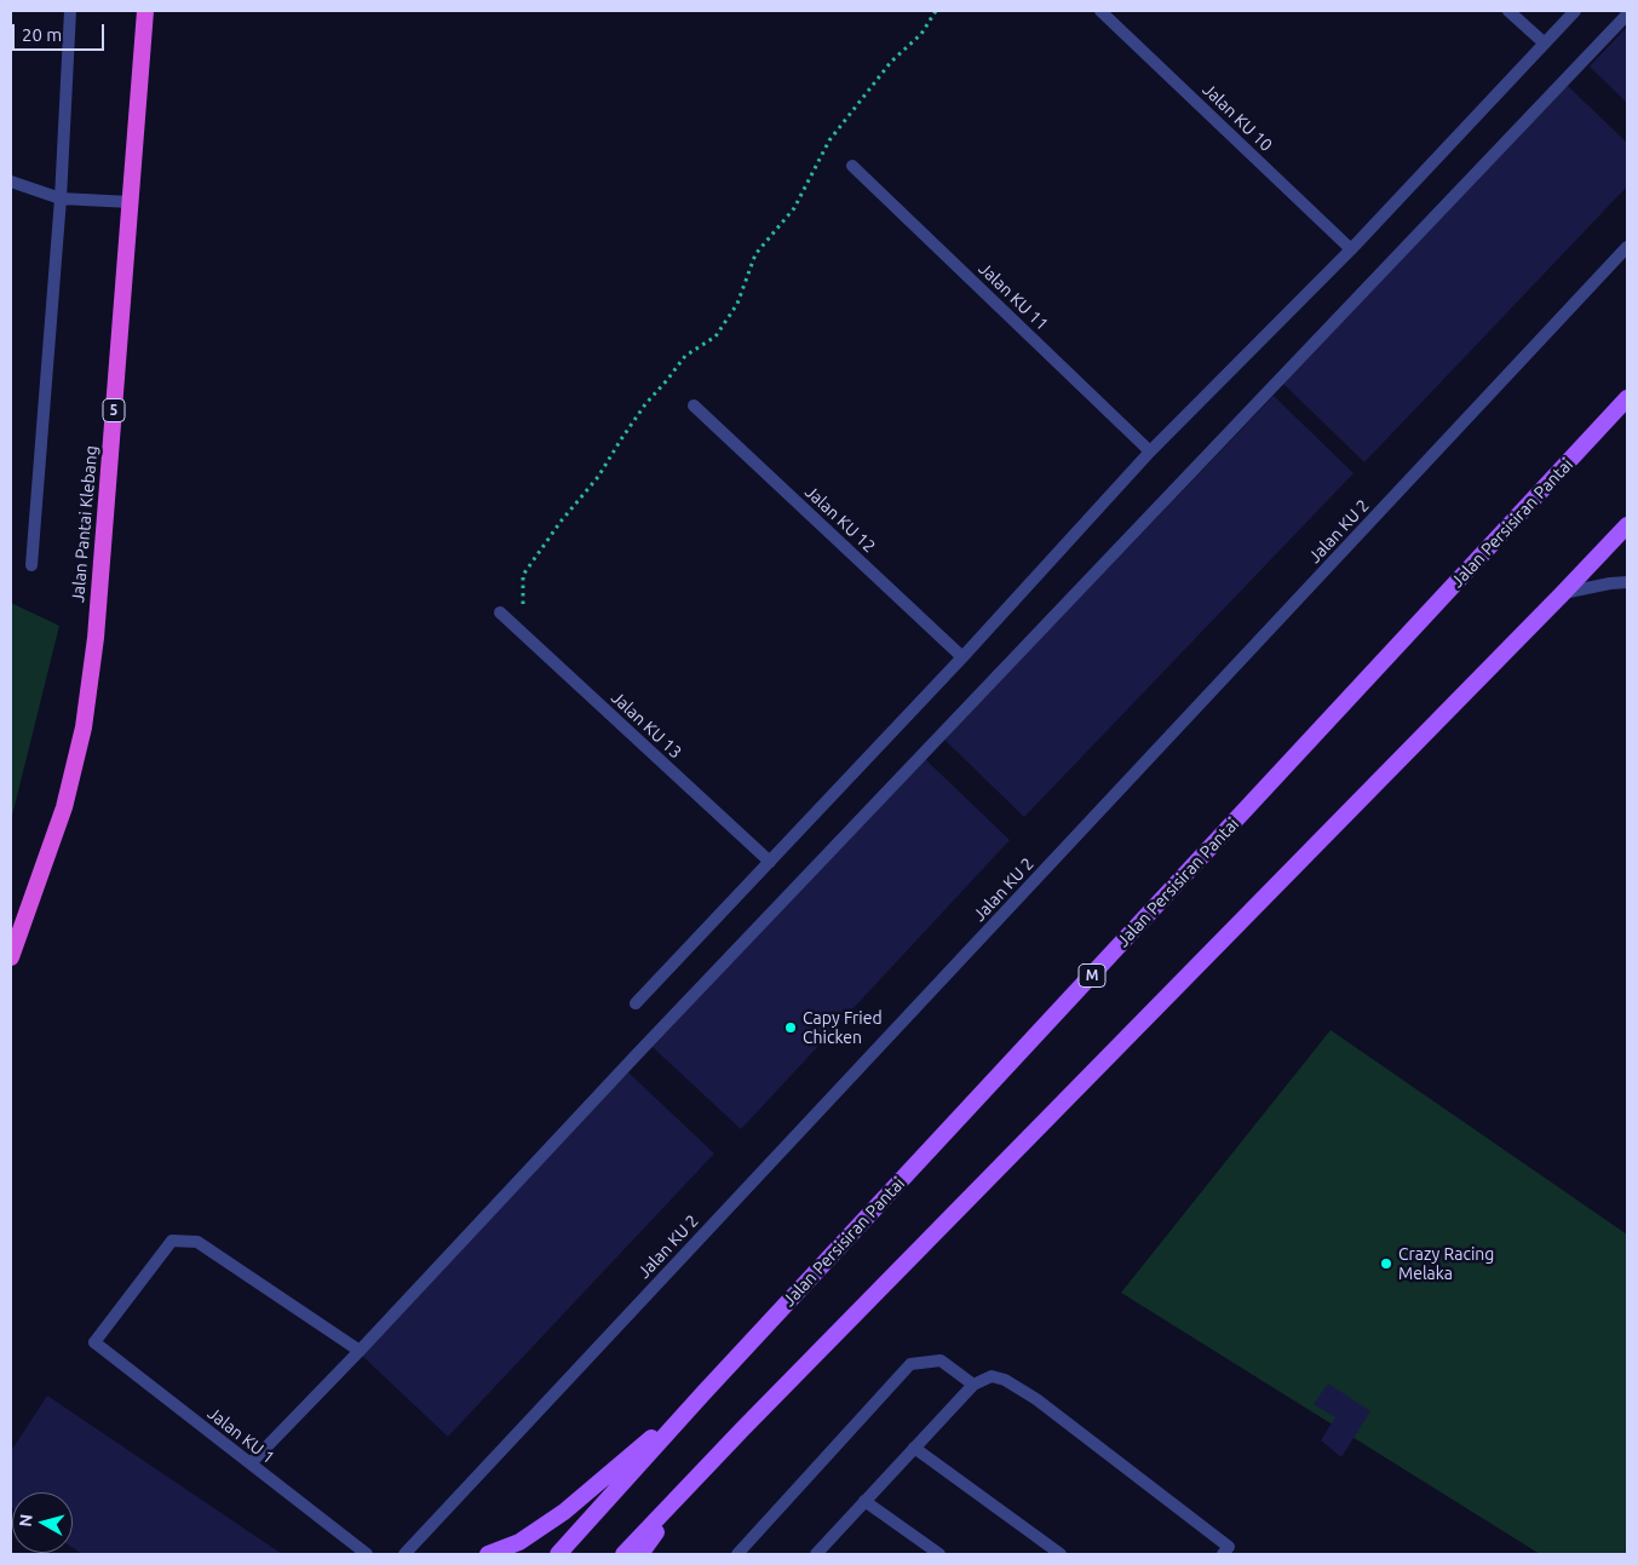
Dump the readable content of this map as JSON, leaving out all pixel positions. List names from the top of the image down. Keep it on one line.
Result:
{"streets":{"highway":["5","Jalan Pantai Klebang"],"main road":["Jalan Persisiran Pantai","M"],"street":["Jalan KU 10","Jalan KU 11","Jalan KU 12","Jalan KU 2","Jalan KU 13","Jalan KU 1"]},"places":["Capy Fried Chicken","Crazy Racing Melaka"],"scale_bar":"20 m","north":"left"}
